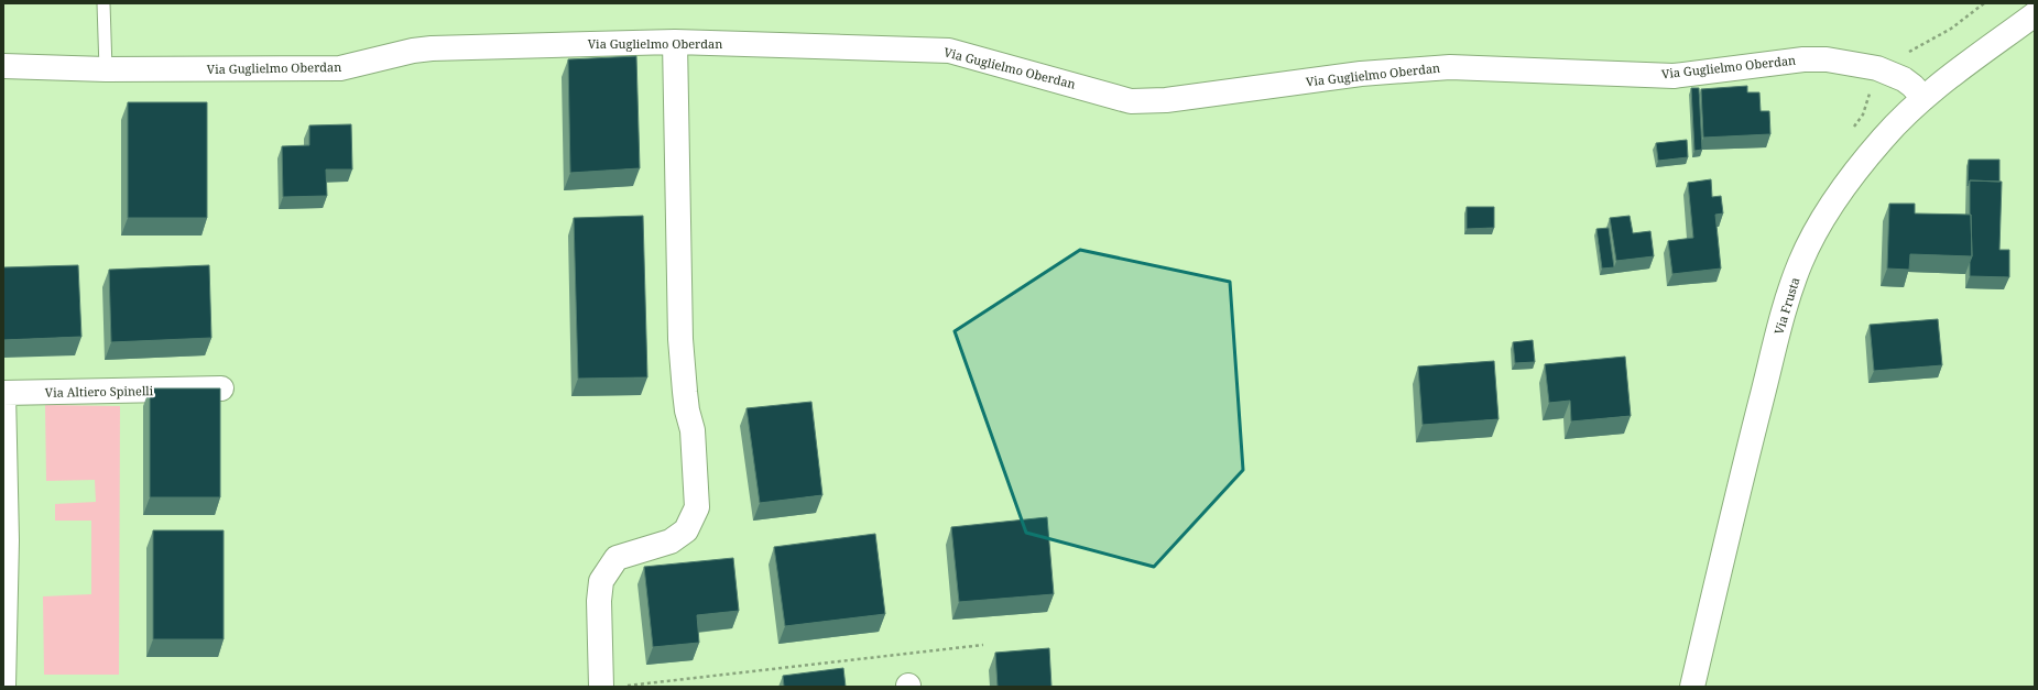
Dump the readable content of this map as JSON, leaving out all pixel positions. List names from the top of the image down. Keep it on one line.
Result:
{"streets":{"street":["Via Guglielmo Oberdan","Via Frusta","Via Altiero Spinelli"]},"crossings":[["Via Guglielmo Oberdan","Via Frusta"]]}
